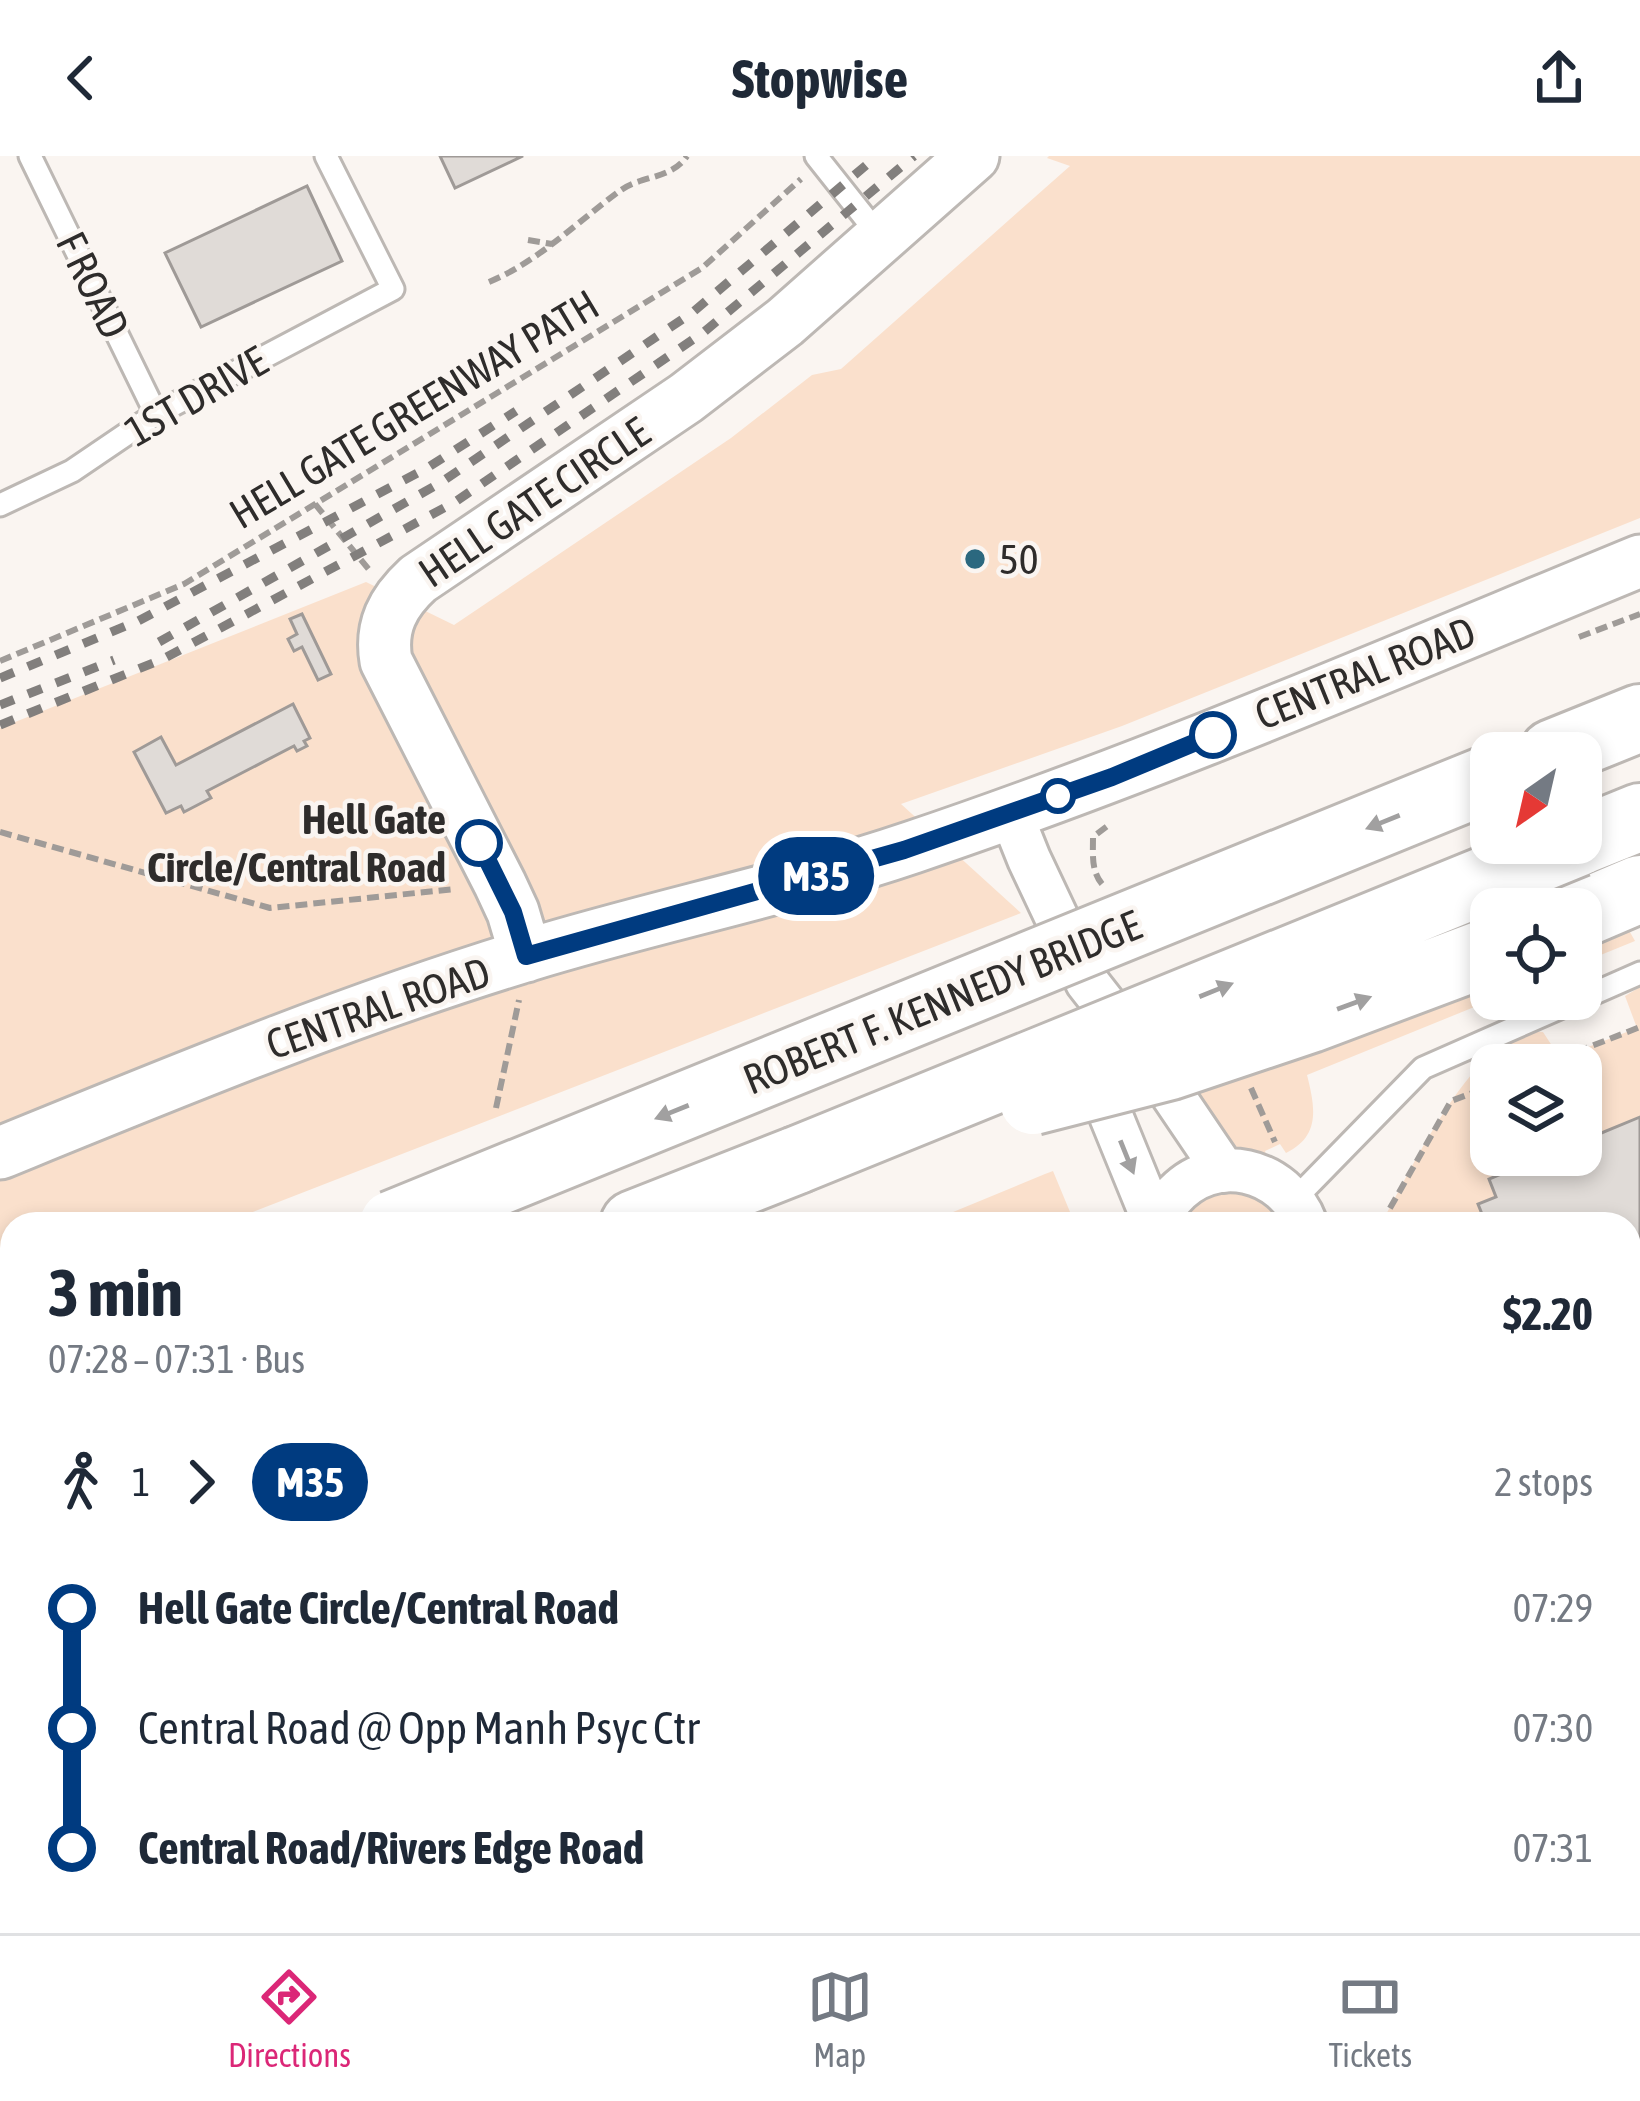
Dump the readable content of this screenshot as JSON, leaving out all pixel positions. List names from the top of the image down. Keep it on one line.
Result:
{"streets":{"highway":["ROBERT F. KENNEDY BRIDGE"],"street":["HELL GATE CIRCLE","CENTRAL ROAD"],"lane":["F ROAD","1ST DRIVE"],"path":["HELL GATE GREENWAY PATH"]},"crossings":[["F ROAD","1ST DRIVE"],["HELL GATE CIRCLE","CENTRAL ROAD"]],"places":["50","Hell Gate Circle/Central Road"],"lines":["bus line M35"],"north":"bottom left","page":{"header":"Stopwise","on_map":"M35","heading":["3 min","07:28 – 07:31 · Bus","$2.20"],"legs":["1","M35","2 stops"],"list":[{"name":"Hell Gate Circle/Central Road","value":"07:29"},{"name":"Central Road @ Opp Manh Psyc Ctr","value":"07:30"},{"name":"Central Road/Rivers Edge Road","value":"07:31"}],"tabs":["Directions","Map","Tickets"]}}
